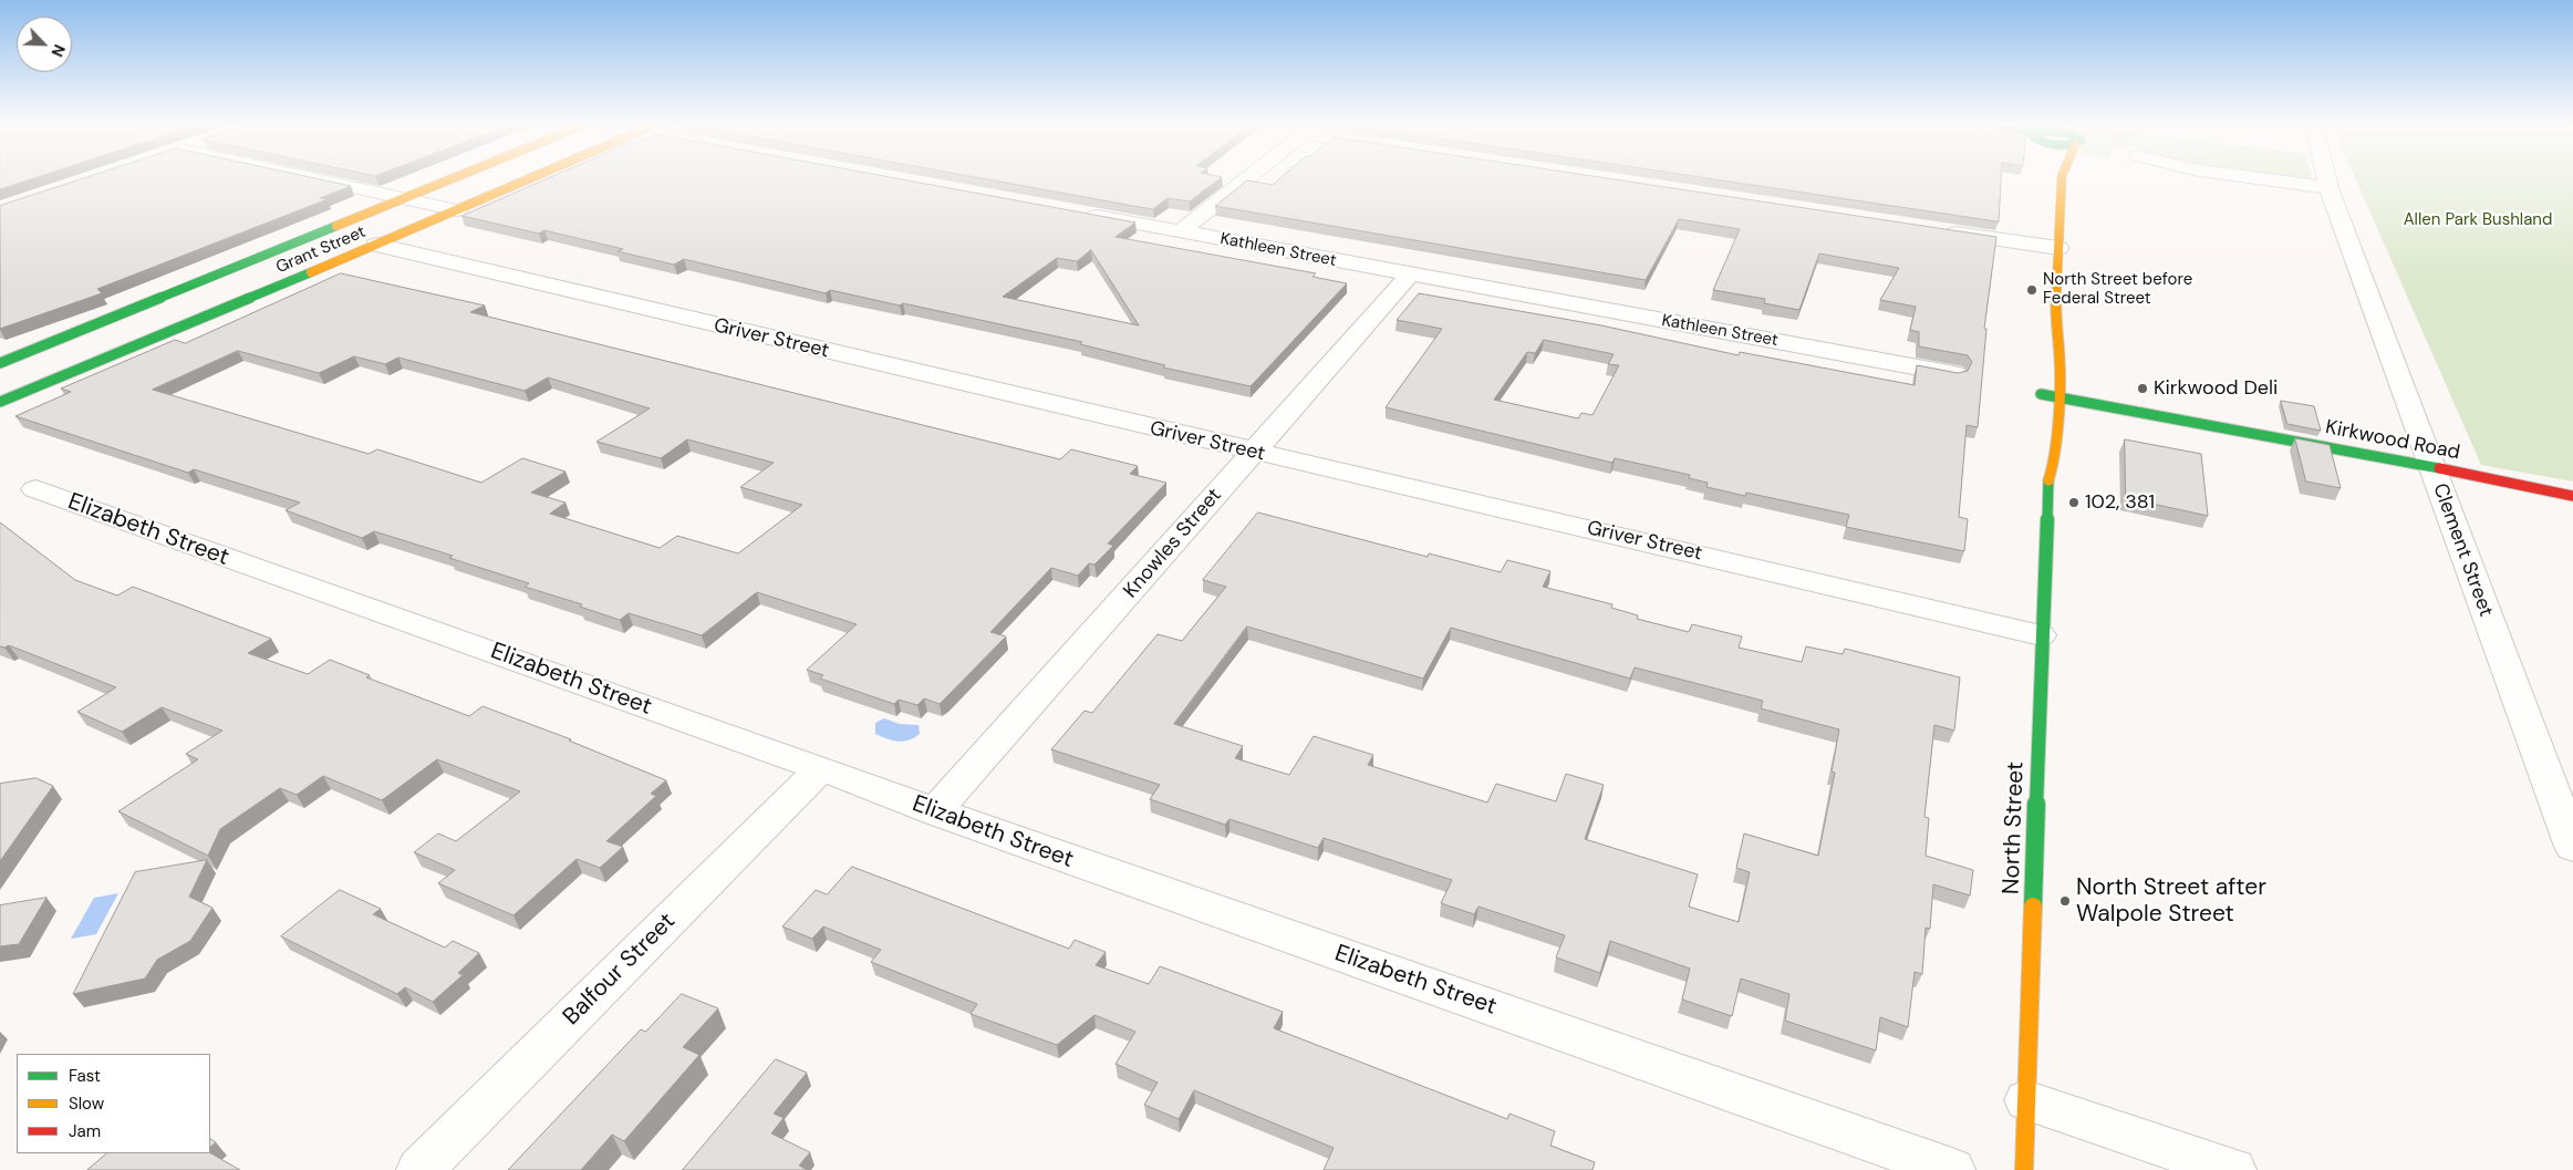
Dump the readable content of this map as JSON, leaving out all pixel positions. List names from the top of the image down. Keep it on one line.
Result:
{"streets":{"street":["Grant Street","Kathleen Street","Griver Street","Kirkwood Road","Elizabeth Street","Knowles Street","Clement Street","North Street","Balfour Street"]},"crossings":[["Grant Street","Griver Street"],["Kathleen Street","Knowles Street"],["Griver Street","Knowles Street"],["Griver Street","North Street"],["Kirkwood Road","Clement Street"],["Kirkwood Road","North Street"],["Elizabeth Street","Knowles Street"],["Elizabeth Street","Balfour Street"]],"parks":["Allen Park Bushland"],"places":["North Street before Federal Street","Kirkwood Deli","102, 381","North Street after Walpole Street"],"legend":["Fast","Slow","Jam"],"north":"bottom right"}
